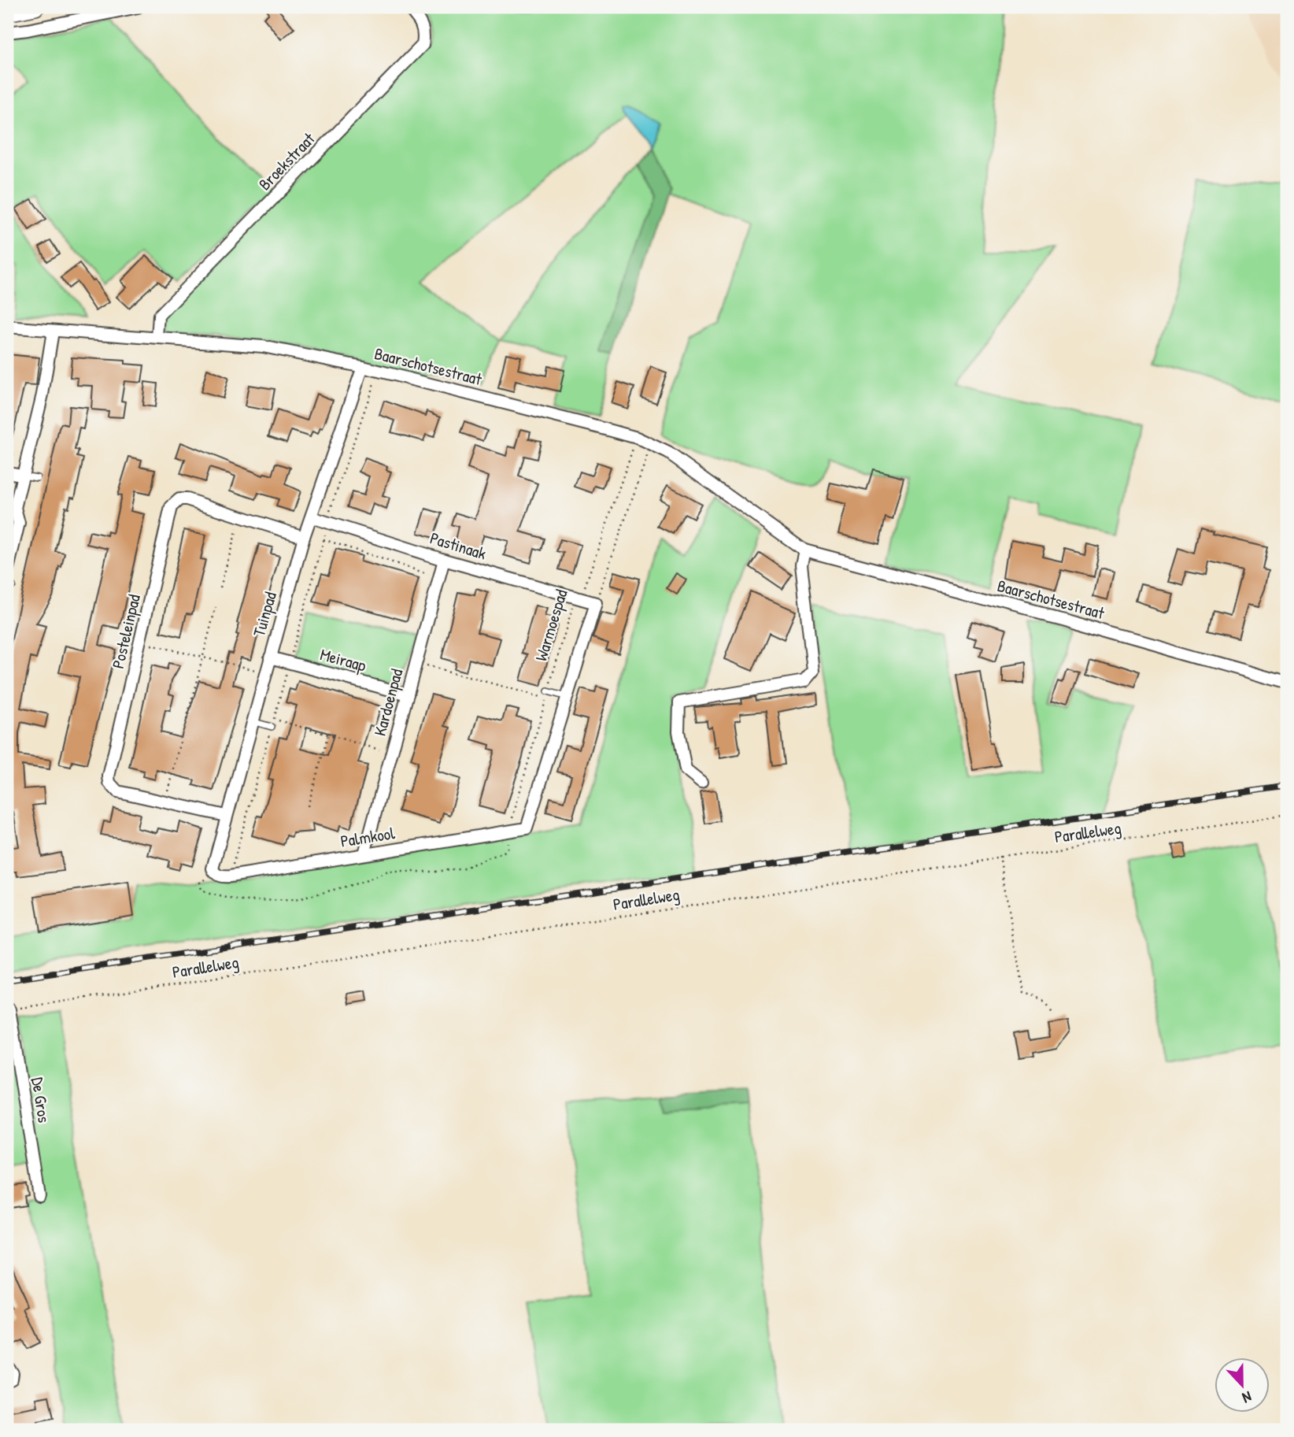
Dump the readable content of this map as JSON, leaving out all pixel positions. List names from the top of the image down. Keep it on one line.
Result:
{"streets":{"street":["Broekstraat","Baarschotsestraat","Pastinaak","Tuinpad","Posteleinpad","Meiraap","Kardoenpad","Palmkool","De Gros"],"path":["Warmoespad","Parallelweg"]},"crossings":[["Broekstraat","Baarschotsestraat"],["Baarschotsestraat","Tuinpad"],["Baarschotsestraat","Warmoespad"],["Pastinaak","Tuinpad"],["Pastinaak","Warmoespad"],["Pastinaak","Kardoenpad"],["Tuinpad","Warmoespad"],["Tuinpad","Posteleinpad"],["Tuinpad","Meiraap"],["Tuinpad","Palmkool"],["Warmoespad","Palmkool"],["Meiraap","Kardoenpad"],["Kardoenpad","Palmkool"],["Parallelweg","De Gros"]],"north":"bottom"}
